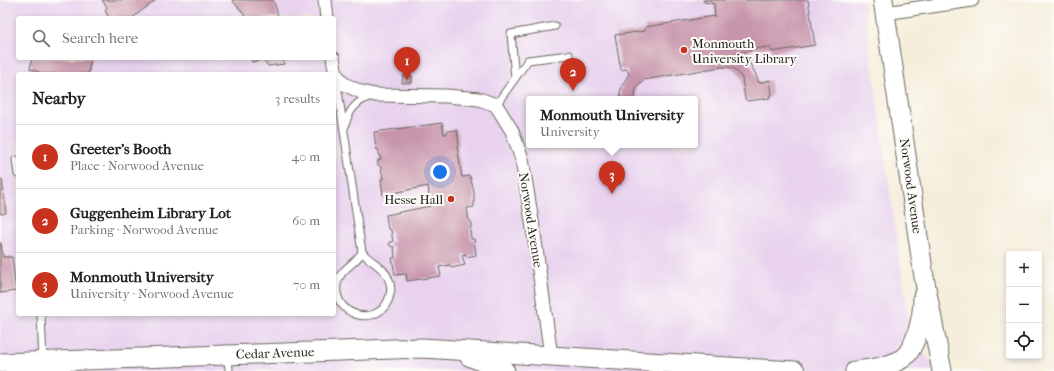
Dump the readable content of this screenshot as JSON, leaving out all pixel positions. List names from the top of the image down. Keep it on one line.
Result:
{"streets":{"main road":["Norwood Avenue","Cedar Avenue"]},"crossings":[["Norwood Avenue","Cedar Avenue"]],"places":["Monmouth University Library","Hesse Hall"],"page":{"search":"Search here","pins":["1","2","3"],"heading":["Nearby","3 results"],"popup":["Monmouth University","University"],"list":[{"mark":"1","name":"Greeter’s Booth","note":"Place · Norwood Avenue","value":"40 m"},{"mark":"2","name":"Guggenheim Library Lot","note":"Parking · Norwood Avenue","value":"60 m"},{"mark":"3","name":"Monmouth University","note":"University · Norwood Avenue","value":"70 m"}],"map_buttons":["+","−"]}}
